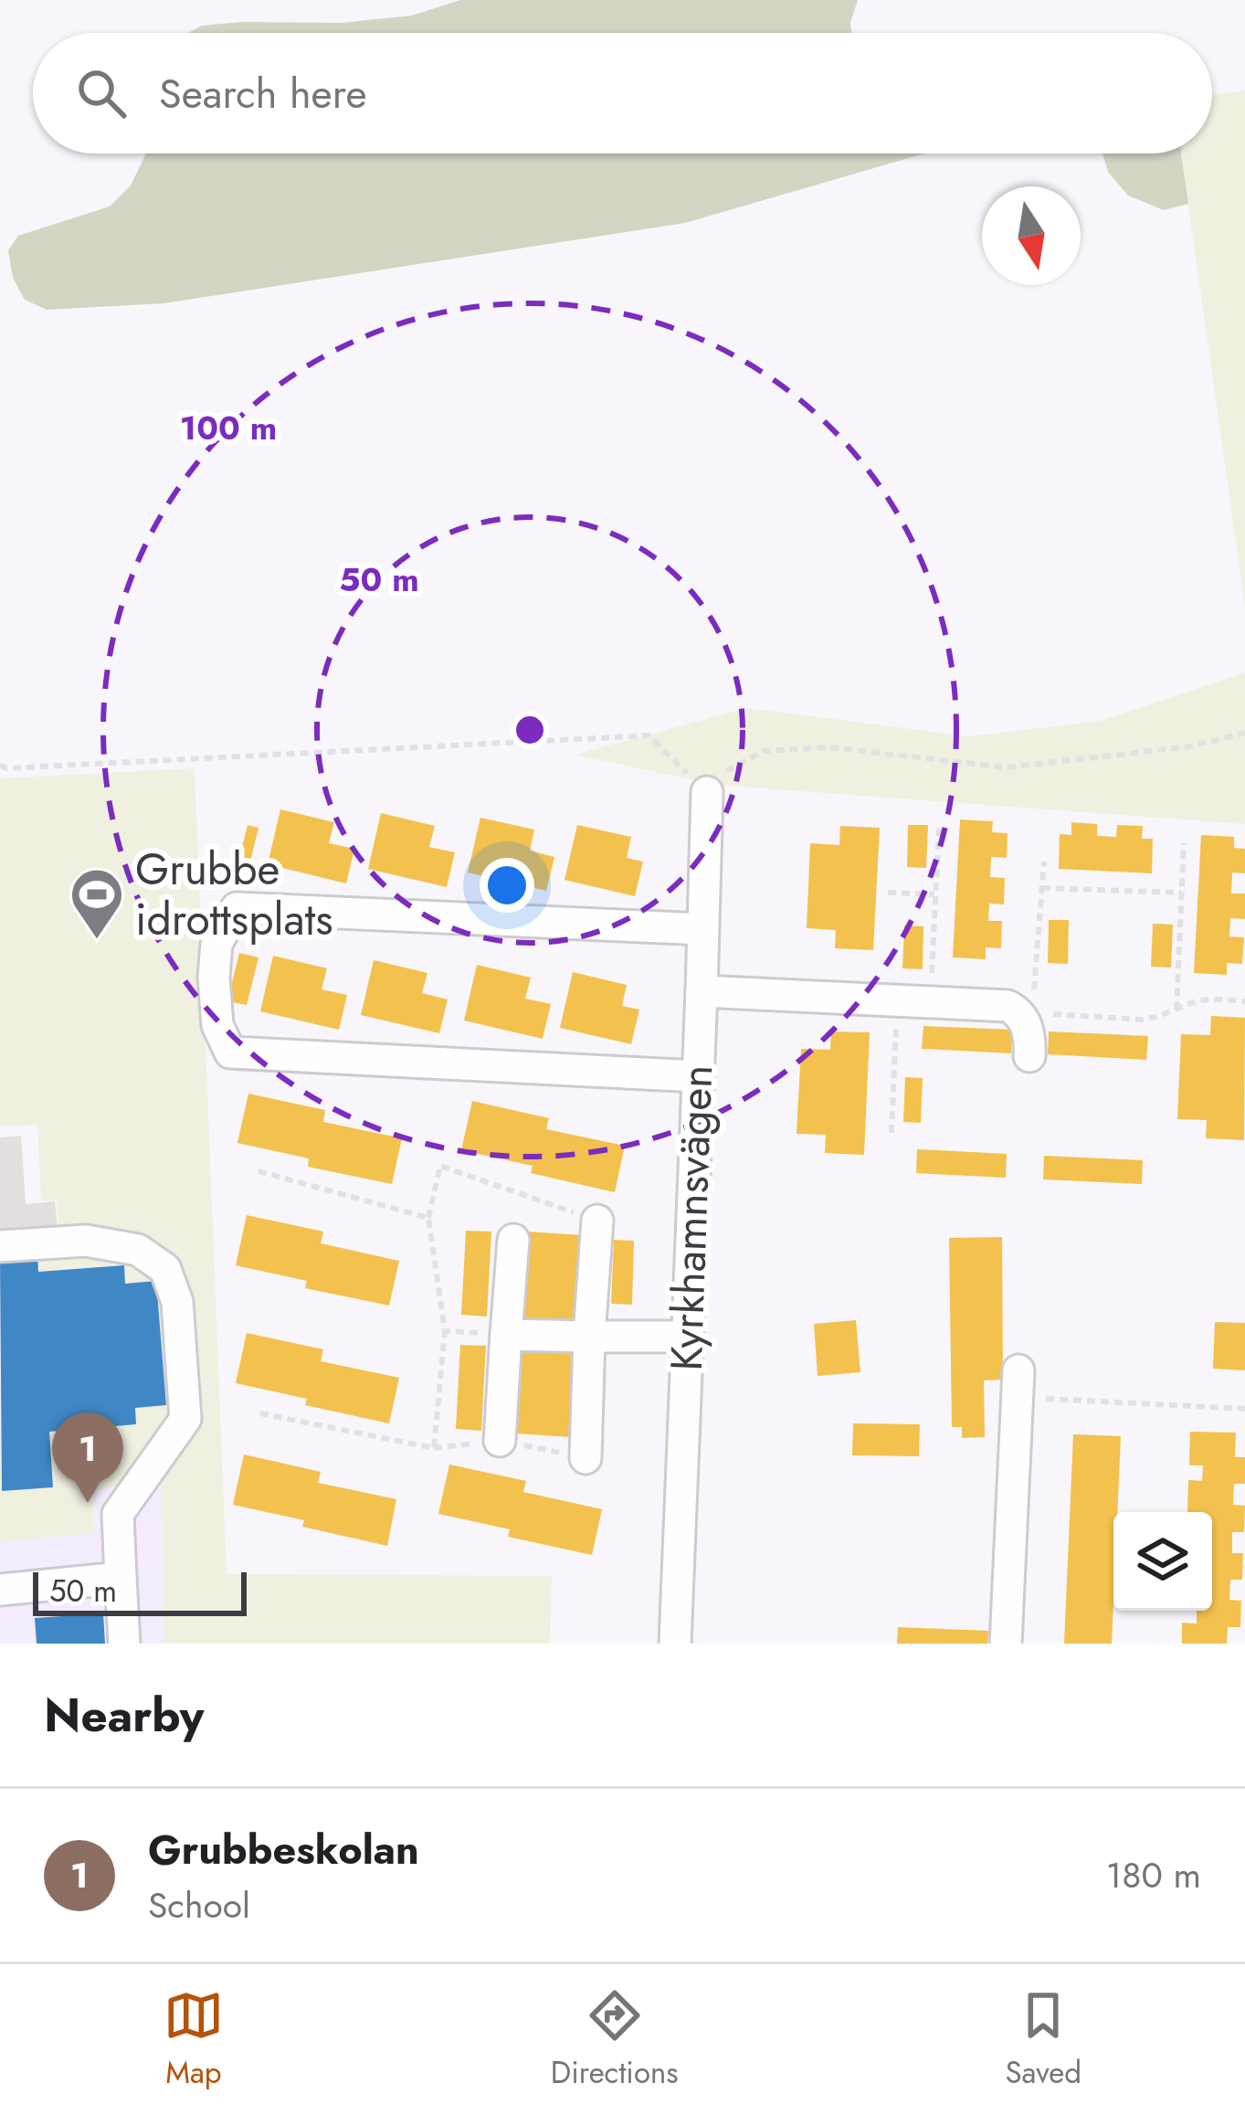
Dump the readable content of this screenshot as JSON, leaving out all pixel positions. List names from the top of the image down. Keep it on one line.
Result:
{"streets":{"street":["Kyrkhamnsvägen"]},"places":{"sports":["Grubbe idrottsplats"]},"scale_bar":"50 m","north":"bottom","page":{"search":"Search here","pins":"1","scale":"50 m","heading":"Nearby","list":[{"mark":"1","name":"Grubbeskolan","note":"School","value":"180 m"}],"nav":["Map","Directions","Saved"]},"rings":["100 m","50 m"]}
